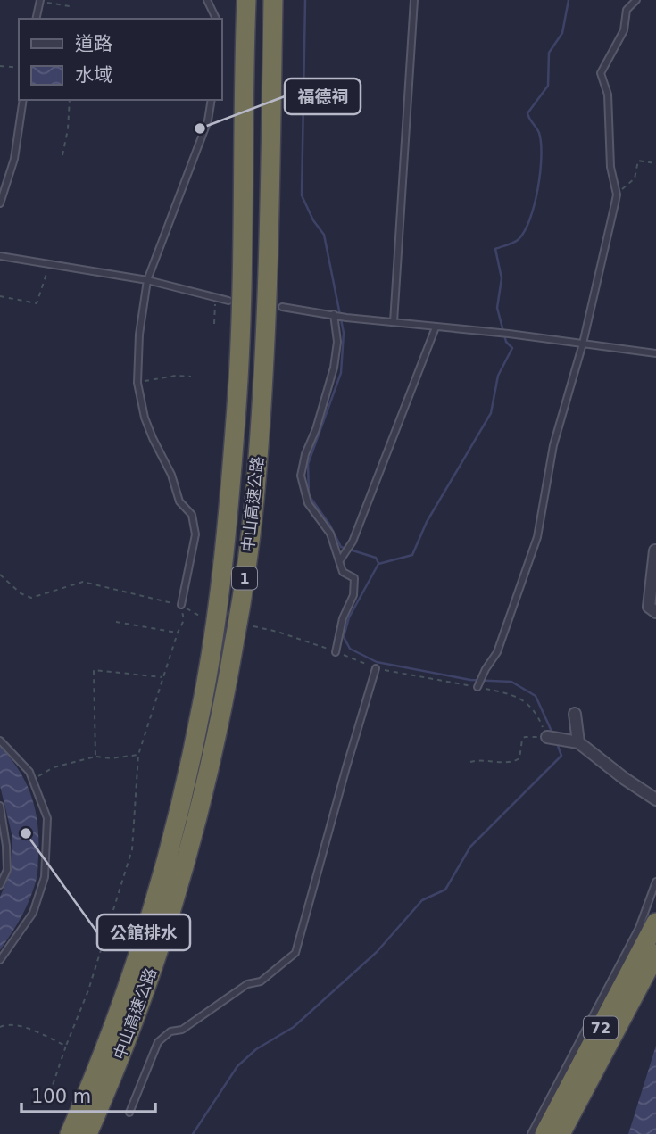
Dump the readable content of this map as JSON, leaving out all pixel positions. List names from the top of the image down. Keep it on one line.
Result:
{"streets":{"highway":["中山高速公路","1","72"]},"places":["福德祠","公館排水"],"legend":["道路","水域"],"scale_bar":"100 m"}
